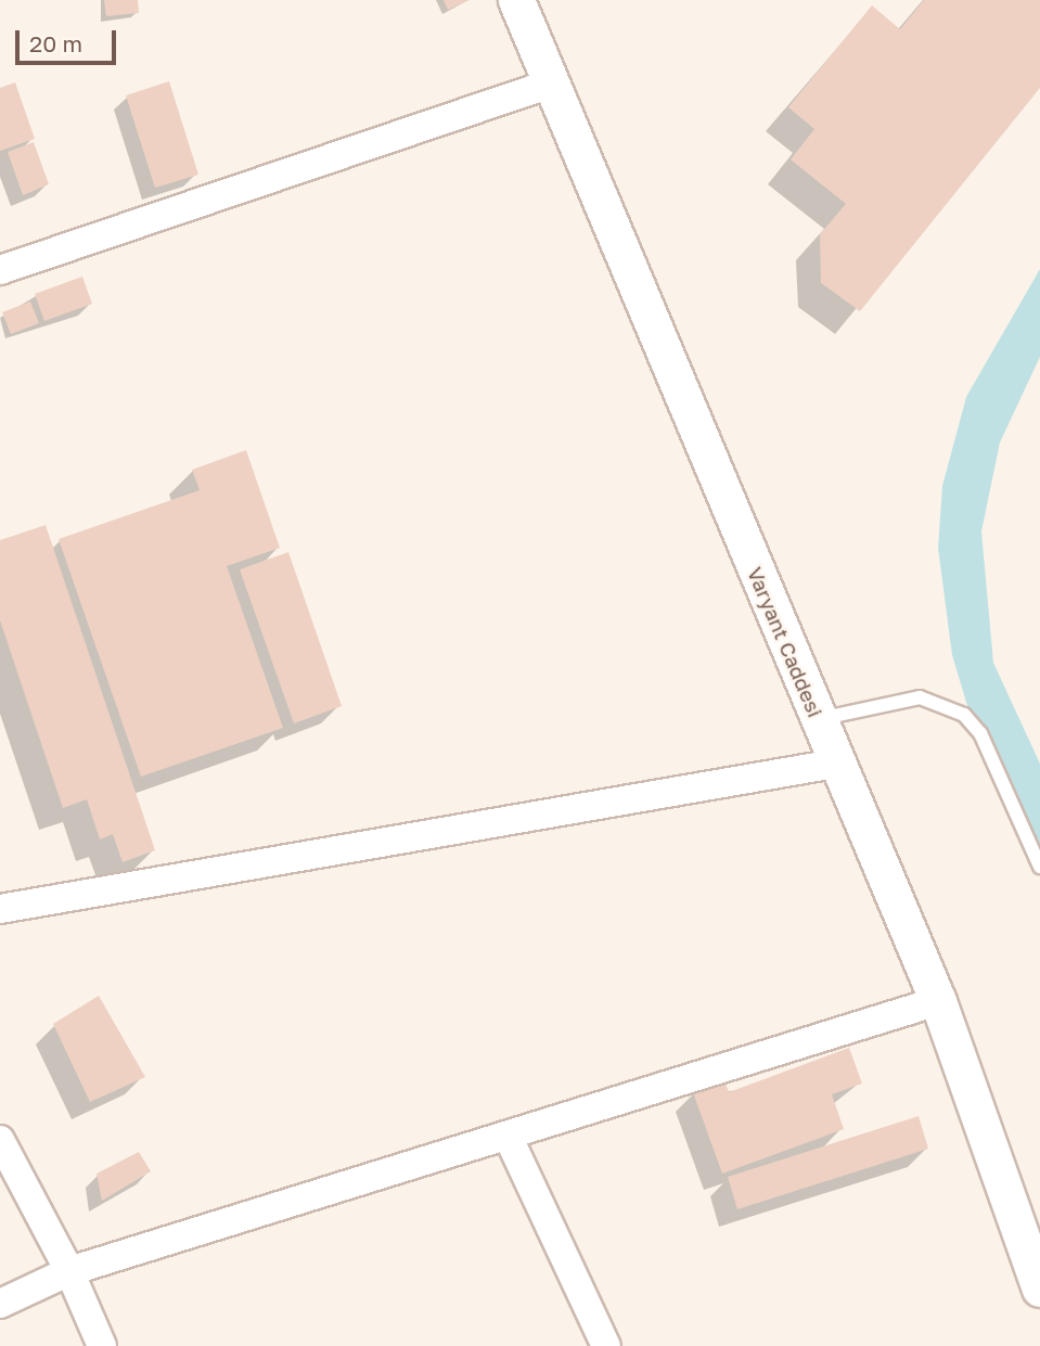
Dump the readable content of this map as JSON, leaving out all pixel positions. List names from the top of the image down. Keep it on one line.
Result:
{"streets":{"street":["Varyant Caddesi"]},"scale_bar":"20 m"}
